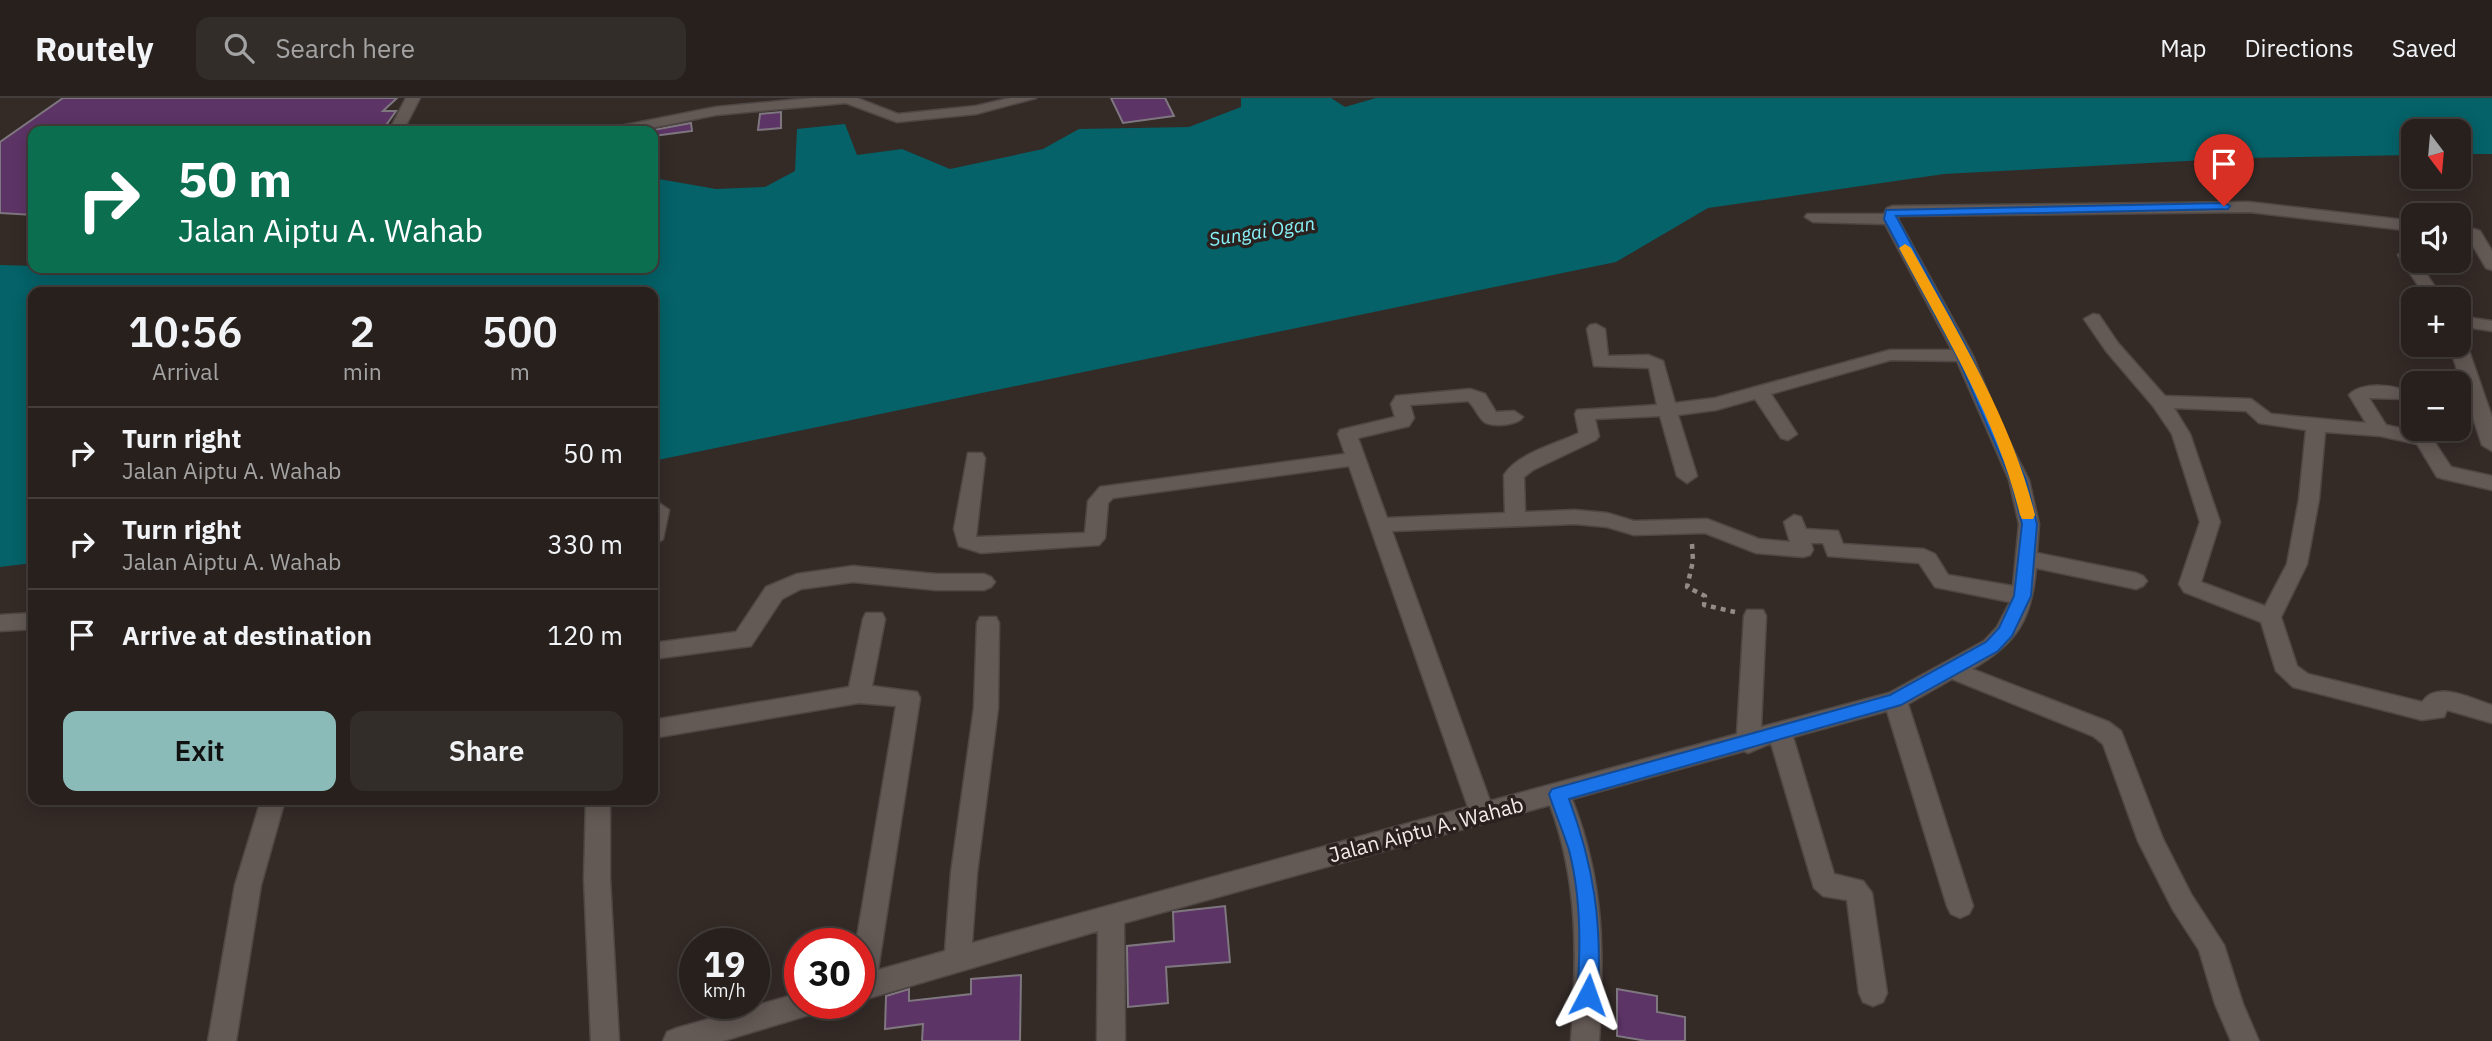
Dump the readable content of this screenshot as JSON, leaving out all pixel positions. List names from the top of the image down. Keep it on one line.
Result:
{"streets":{"street":["Jalan Aiptu A. Wahab"]},"water":["Sungai Ogan"],"north":"bottom","page":{"header":"Routely","search":"Search here","nav":["Map","Directions","Saved"],"map_buttons":["+","−"],"turn":["50 m","Jalan Aiptu A. Wahab"],"eta":["10:56","Arrival","2","min","500","m"],"list":[{"name":"Turn right","note":"Jalan Aiptu A. Wahab","value":"50 m"},{"name":"Turn right","note":"Jalan Aiptu A. Wahab","value":"330 m"},{"name":"Arrive at destination","value":"120 m"}],"buttons":["Exit","Share"],"speed":"19 km/h","limit":"30"}}
